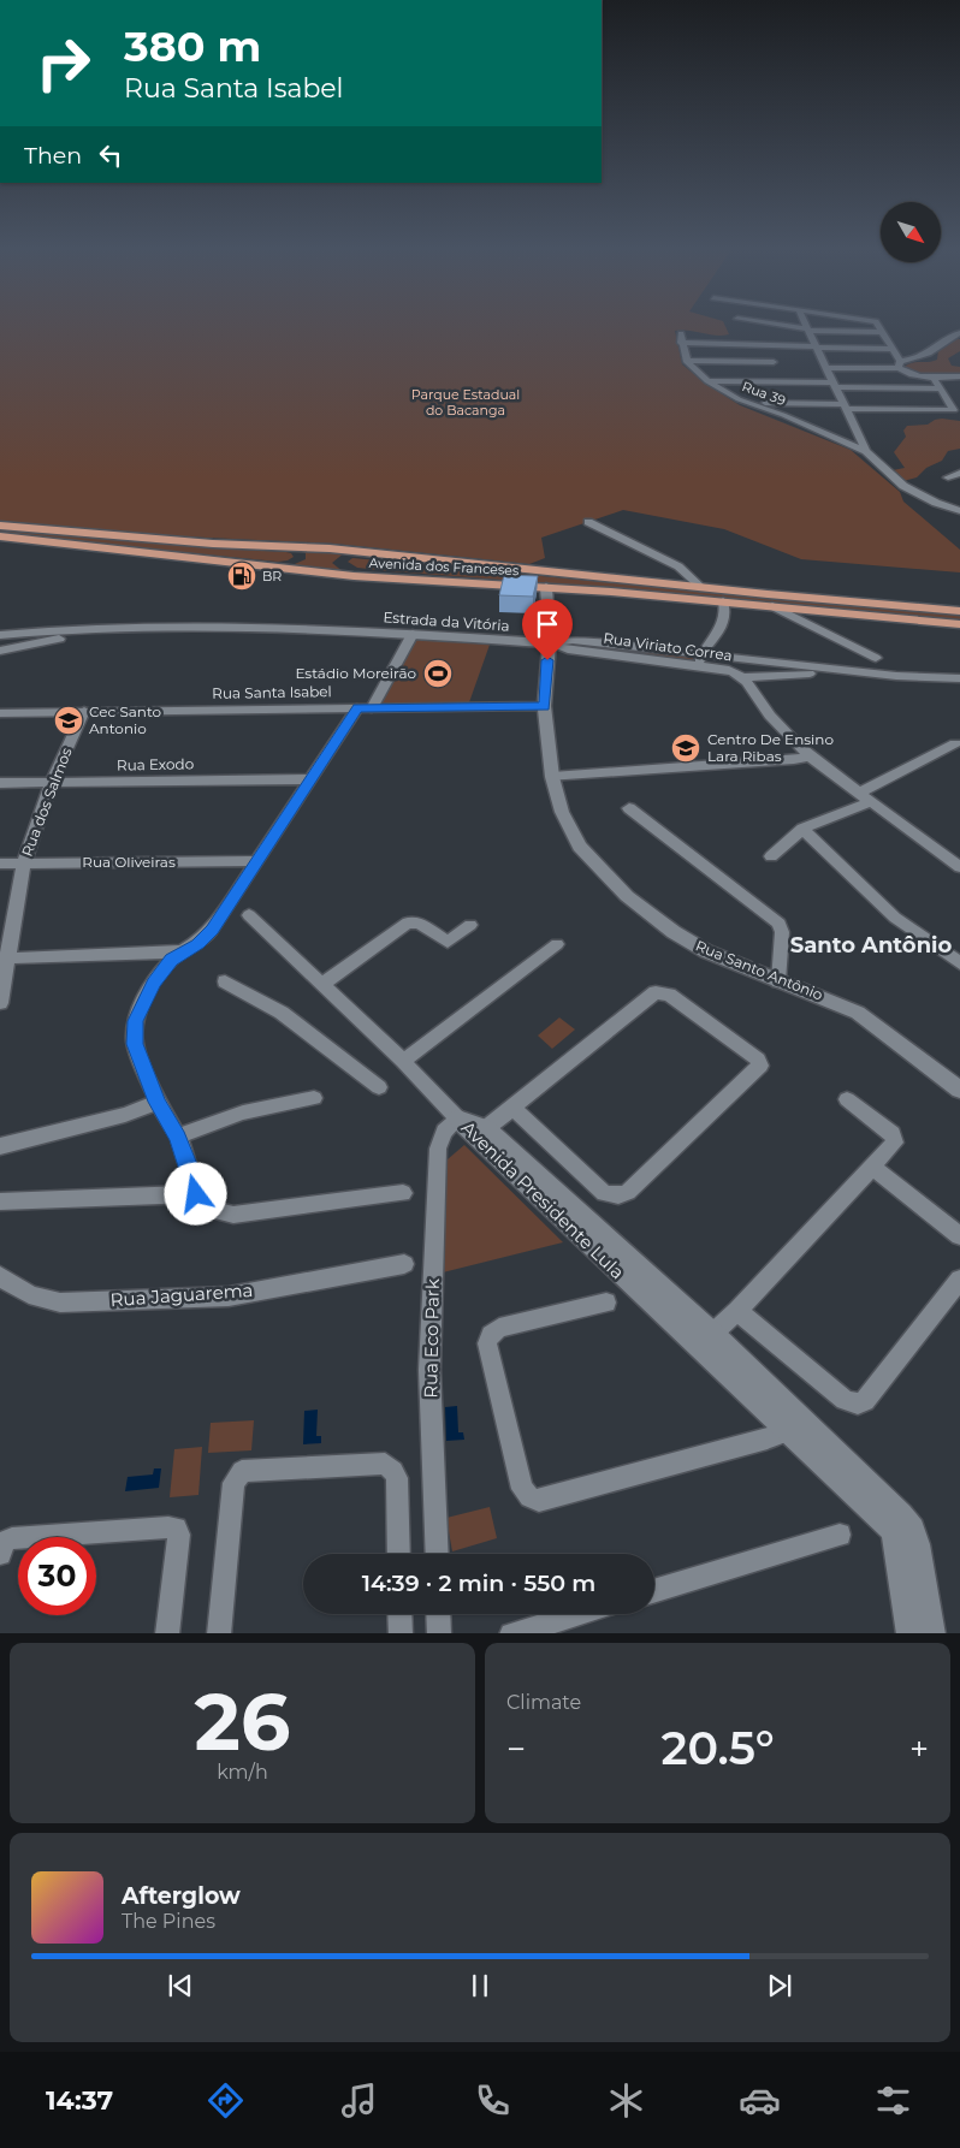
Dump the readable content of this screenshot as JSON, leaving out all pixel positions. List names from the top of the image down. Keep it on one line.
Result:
{"streets":{"main road":["Avenida dos Franceses"],"street":["Rua 39","Estrada da Vitória","Rua Viriato Correa","Rua Santa Isabel","Rua Exodo","Rua dos Salmos","Rua Oliveiras","Rua Santo Antônio","Avenida Presidente Lula","Rua Jaguarema","Rua Eco Park"]},"crossings":[["Avenida dos Franceses","Rua Santo Antônio"],["Estrada da Vitória","Rua Viriato Correa"],["Estrada da Vitória","Rua Santo Antônio"],["Rua Viriato Correa","Rua Santo Antônio"],["Rua Santa Isabel","Rua dos Salmos"],["Rua Santa Isabel","Rua Santo Antônio"],["Rua Exodo","Rua dos Salmos"],["Rua dos Salmos","Rua Oliveiras"],["Avenida Presidente Lula","Rua Eco Park"]],"districts":["Santo Antônio"],"parks":["Parque Estadual do Bacanga"],"places":{"fuel station":["BR"],"sports":["Estádio Moreirão"],"school or university":["Cec Santo Antonio","Centro De Ensino Lara Ribas"]},"north":"bottom right","page":{"turn":["380 m","Rua Santa Isabel"],"then":"Then","limit":"30","trip":"14:39 · 2 min · 550 m","tile":[["26","km/h"],"Climate"],"heat":["−","20.5°","+"],"song":["Afterglow","The Pines"],"tabs":"14:37"}}
